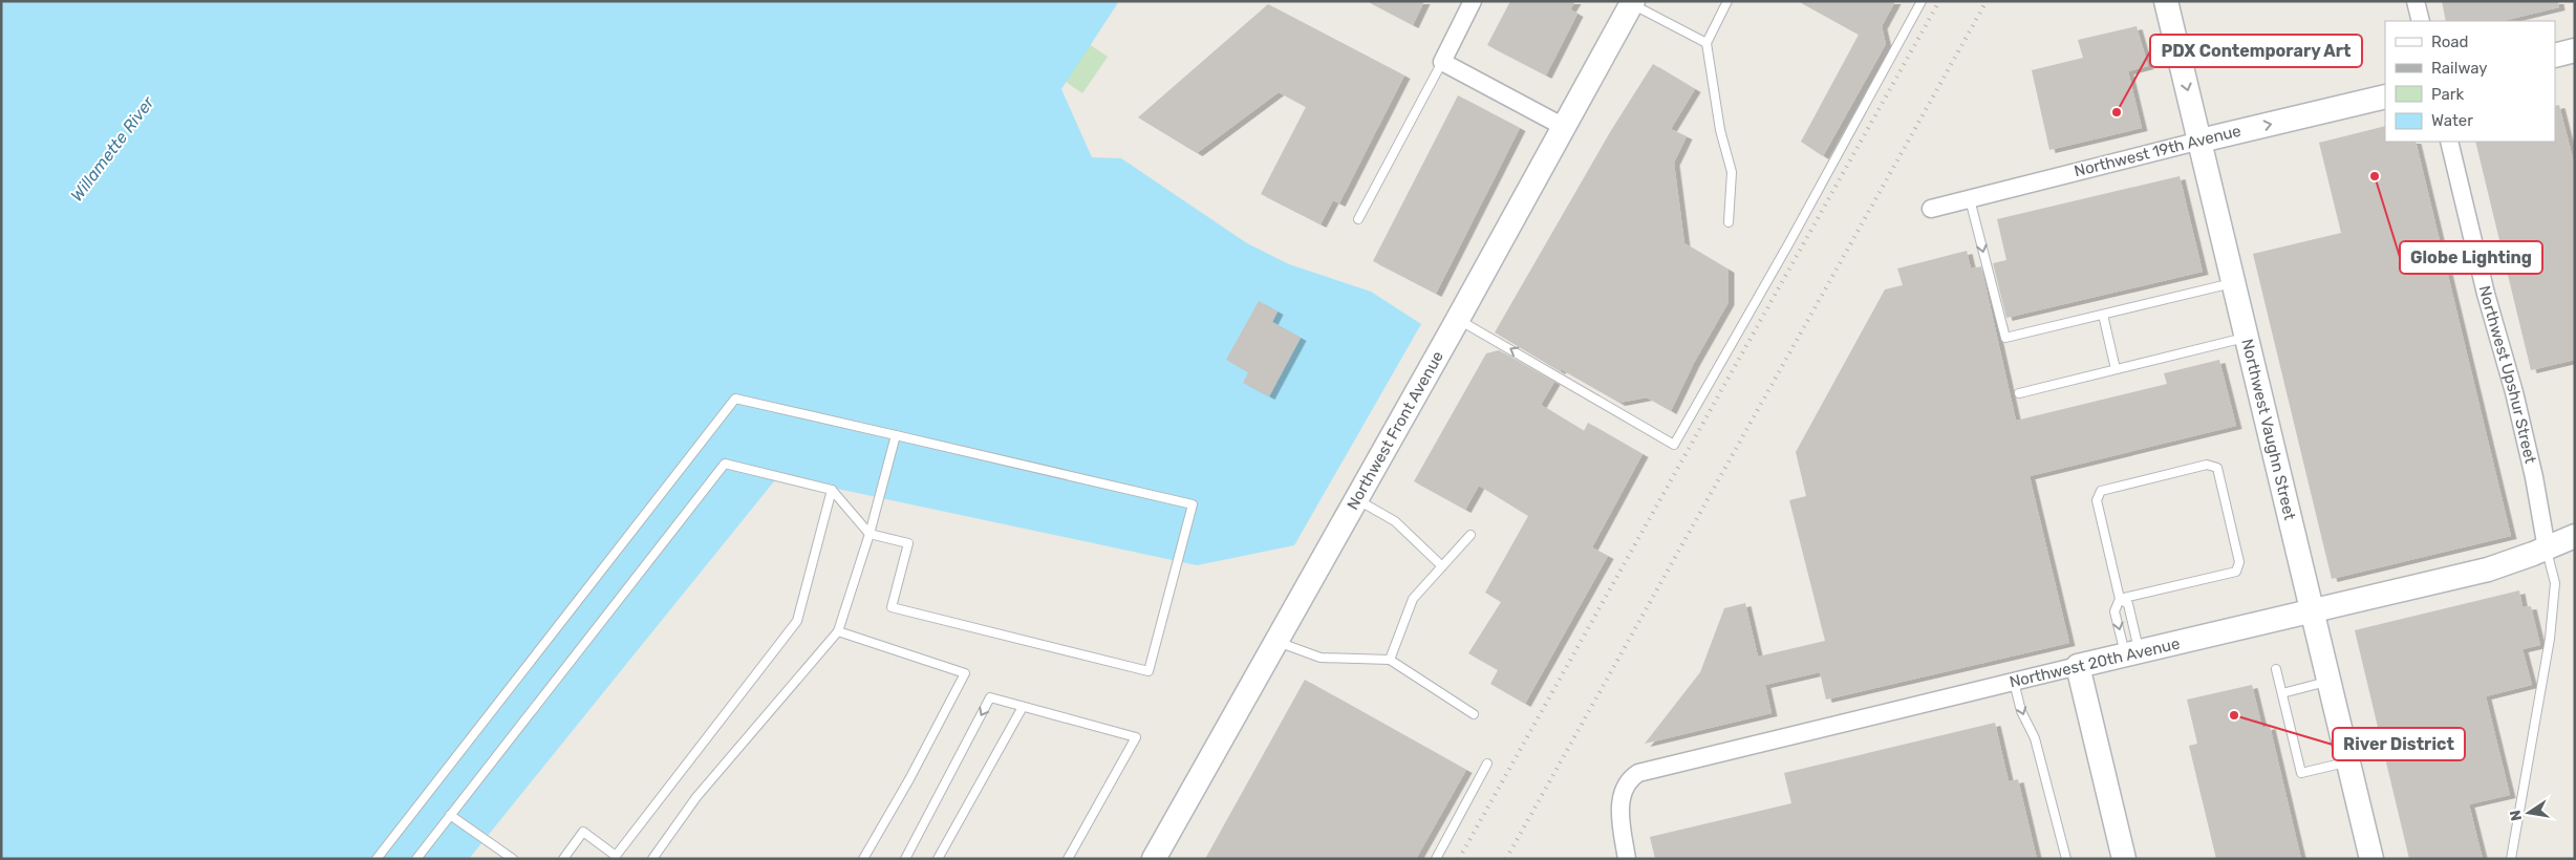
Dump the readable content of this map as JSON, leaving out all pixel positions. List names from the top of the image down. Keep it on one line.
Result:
{"streets":{"street":["Northwest 19th Avenue","Northwest Upshur Street","Northwest Vaughn Street","Northwest Front Avenue","Northwest 20th Avenue"]},"crossings":[["Northwest 19th Avenue","Northwest Vaughn Street"],["Northwest Upshur Street","Northwest 20th Avenue"],["Northwest Vaughn Street","Northwest 20th Avenue"]],"one_way":["Northwest 19th Avenue"],"water":["Willamette River"],"places":["PDX Contemporary Art","Globe Lighting","River District"],"legend":["Road","Railway","Park","Water"],"north":"left"}
